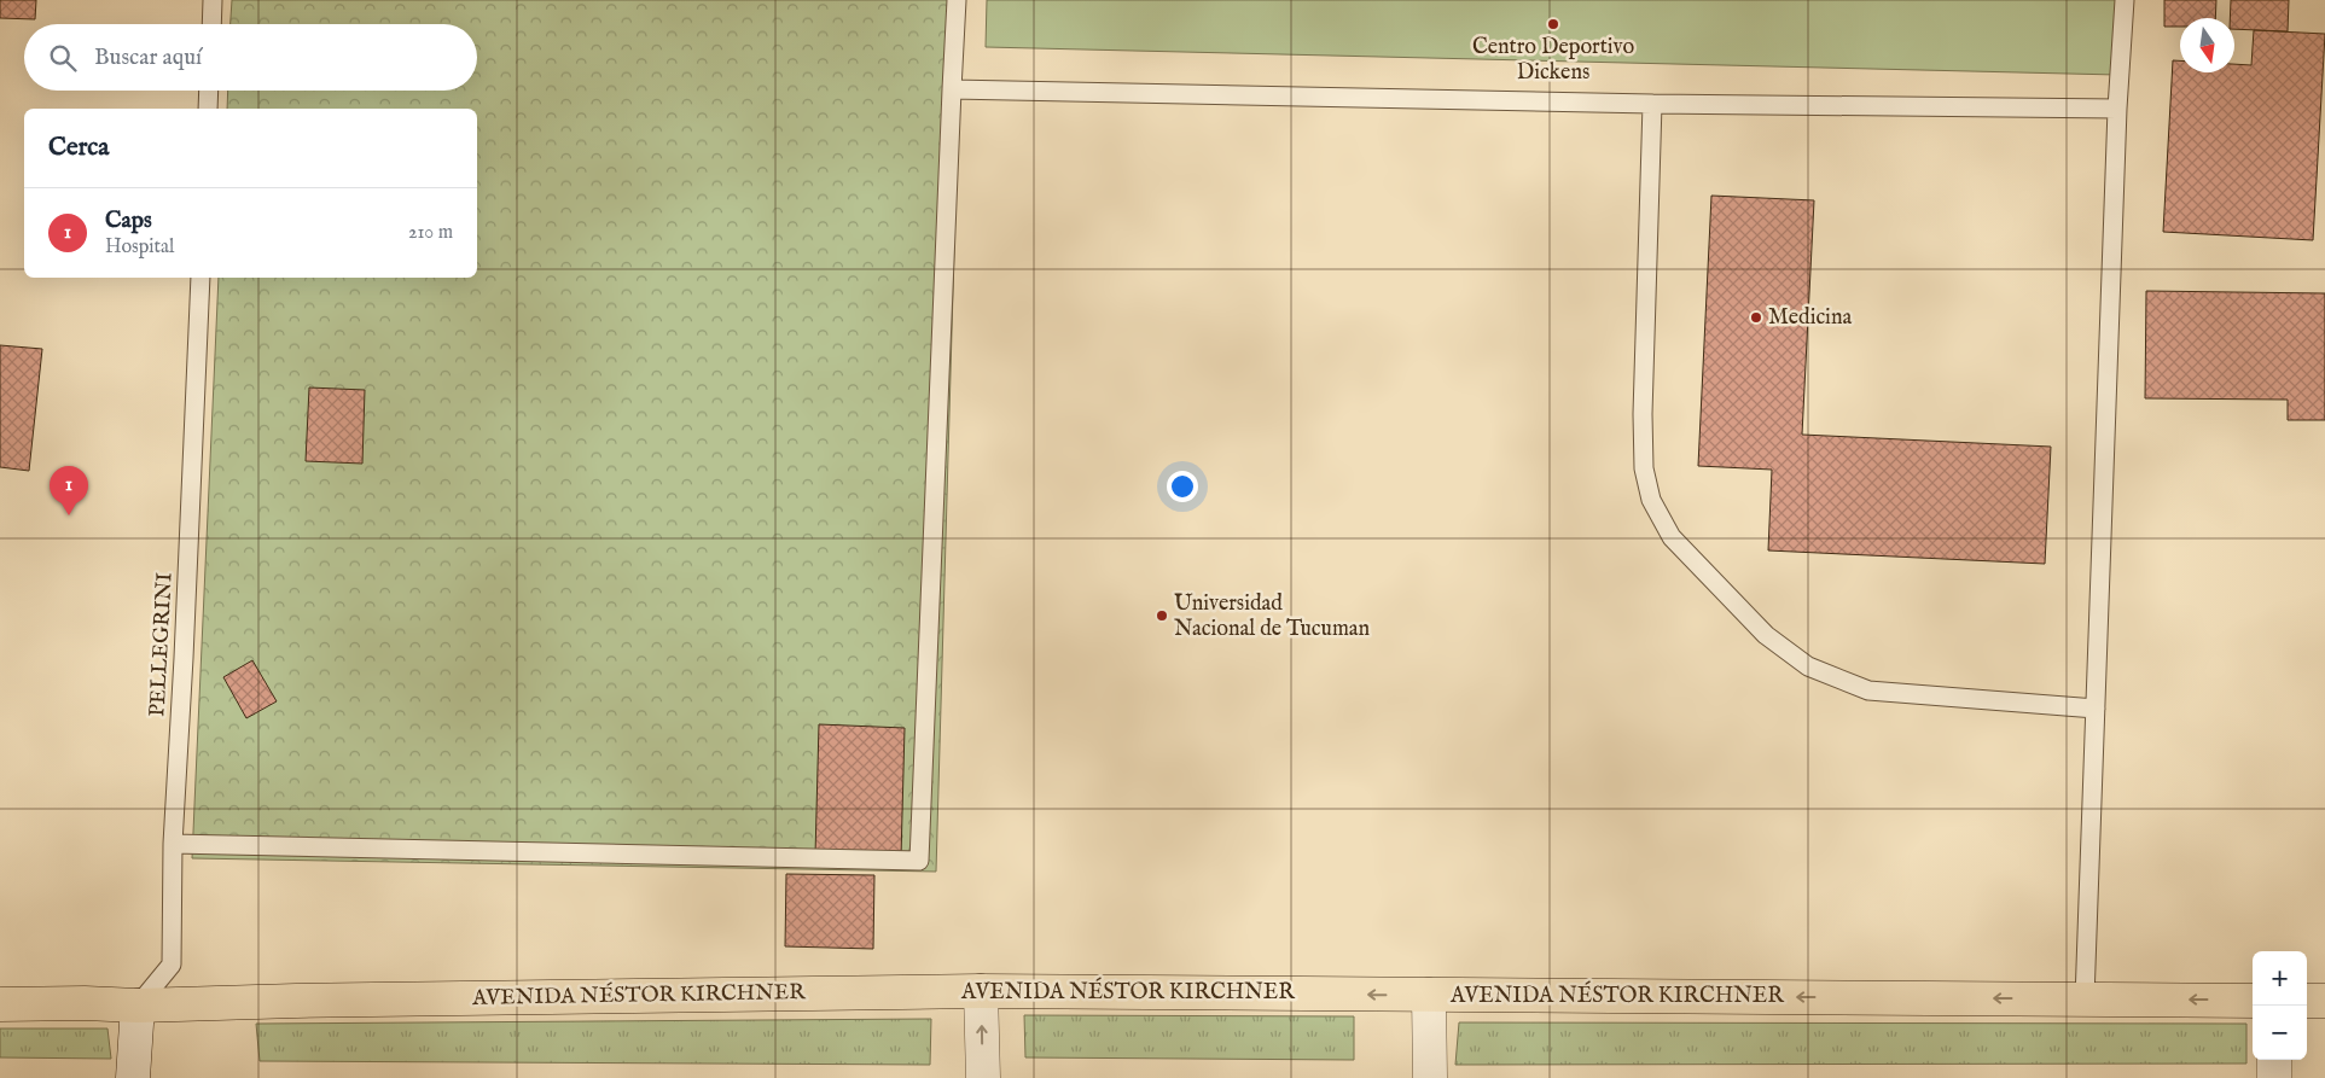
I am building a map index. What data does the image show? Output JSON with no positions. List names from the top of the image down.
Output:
{
  "streets": {
    "main road": ["AVENIDA NÉSTOR KIRCHNER"],
    "lane": ["PELLEGRINI"]
  },
  "crossings": [
    ["PELLEGRINI", "AVENIDA NÉSTOR KIRCHNER"]
  ],
  "one_way": ["AVENIDA NÉSTOR KIRCHNER"],
  "places": ["Centro Deportivo Dickens", "Medicina", "Universidad Nacional de Tucuman"],
  "north": "bottom",
  "page": {
    "search": "Buscar aquí",
    "heading": "Cerca",
    "list": [
      {
        "mark": "1",
        "name": "Caps",
        "note": "Hospital",
        "value": "210 m"
      }
    ],
    "pins": "1",
    "map_buttons": ["+", "−"]
  }
}
